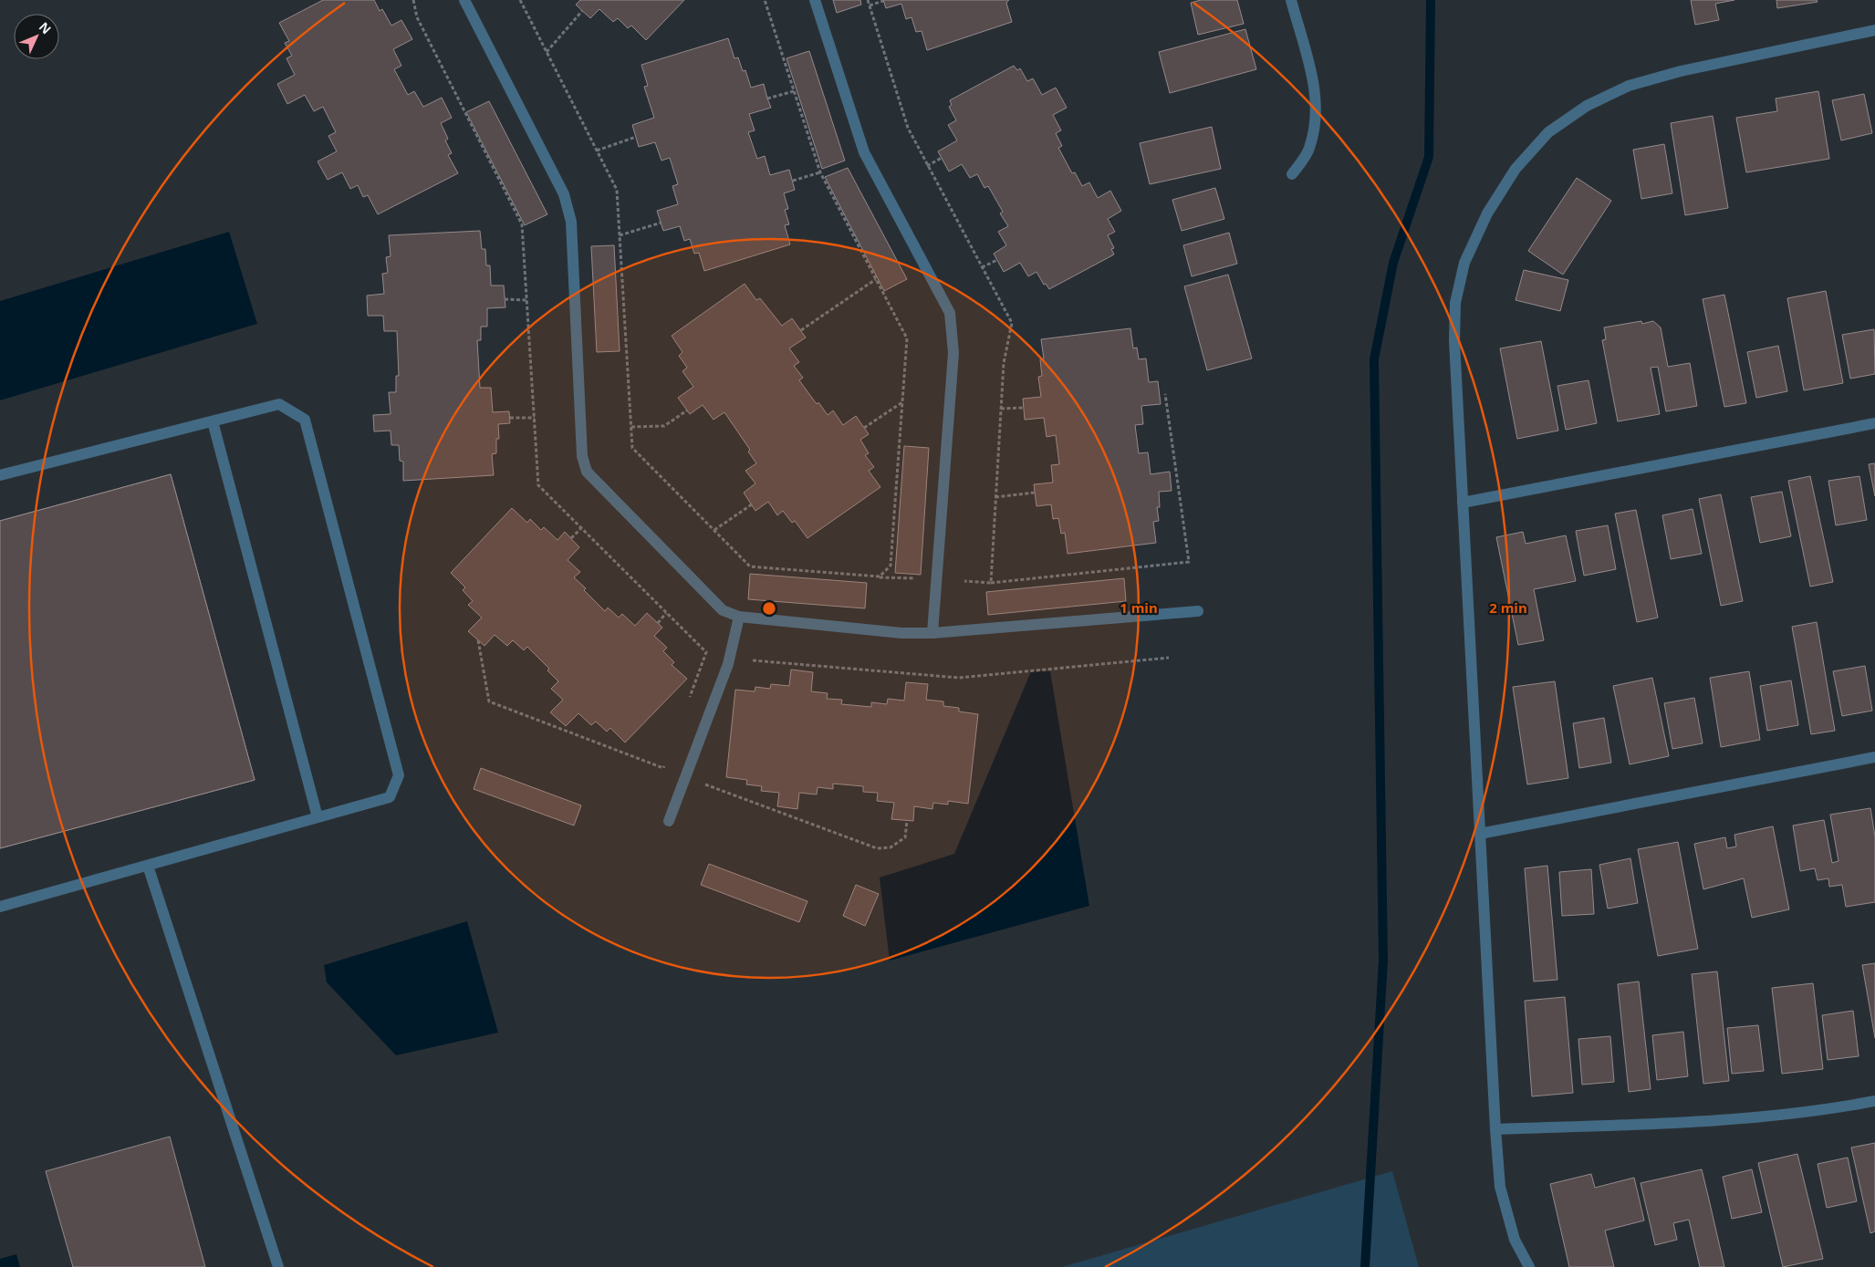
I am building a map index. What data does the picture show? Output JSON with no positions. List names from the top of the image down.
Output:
{
  "north": "top right",
  "rings": ["1 min", "2 min"]
}
